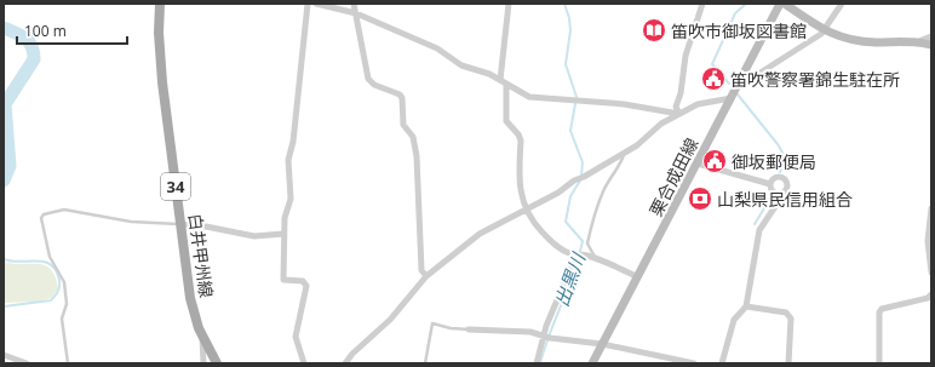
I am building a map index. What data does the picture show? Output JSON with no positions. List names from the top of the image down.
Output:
{
  "streets": {
    "main road": ["栗合成田線", "34", "白井甲州線"]
  },
  "water": ["出黒川"],
  "places": {
    "library": ["笛吹市御坂図書館"],
    "public building": ["笛吹警察署錦生駐在所", "御坂郵便局"],
    "bank": ["山梨県民信用組合"]
  },
  "scale_bar": "100 m"
}
